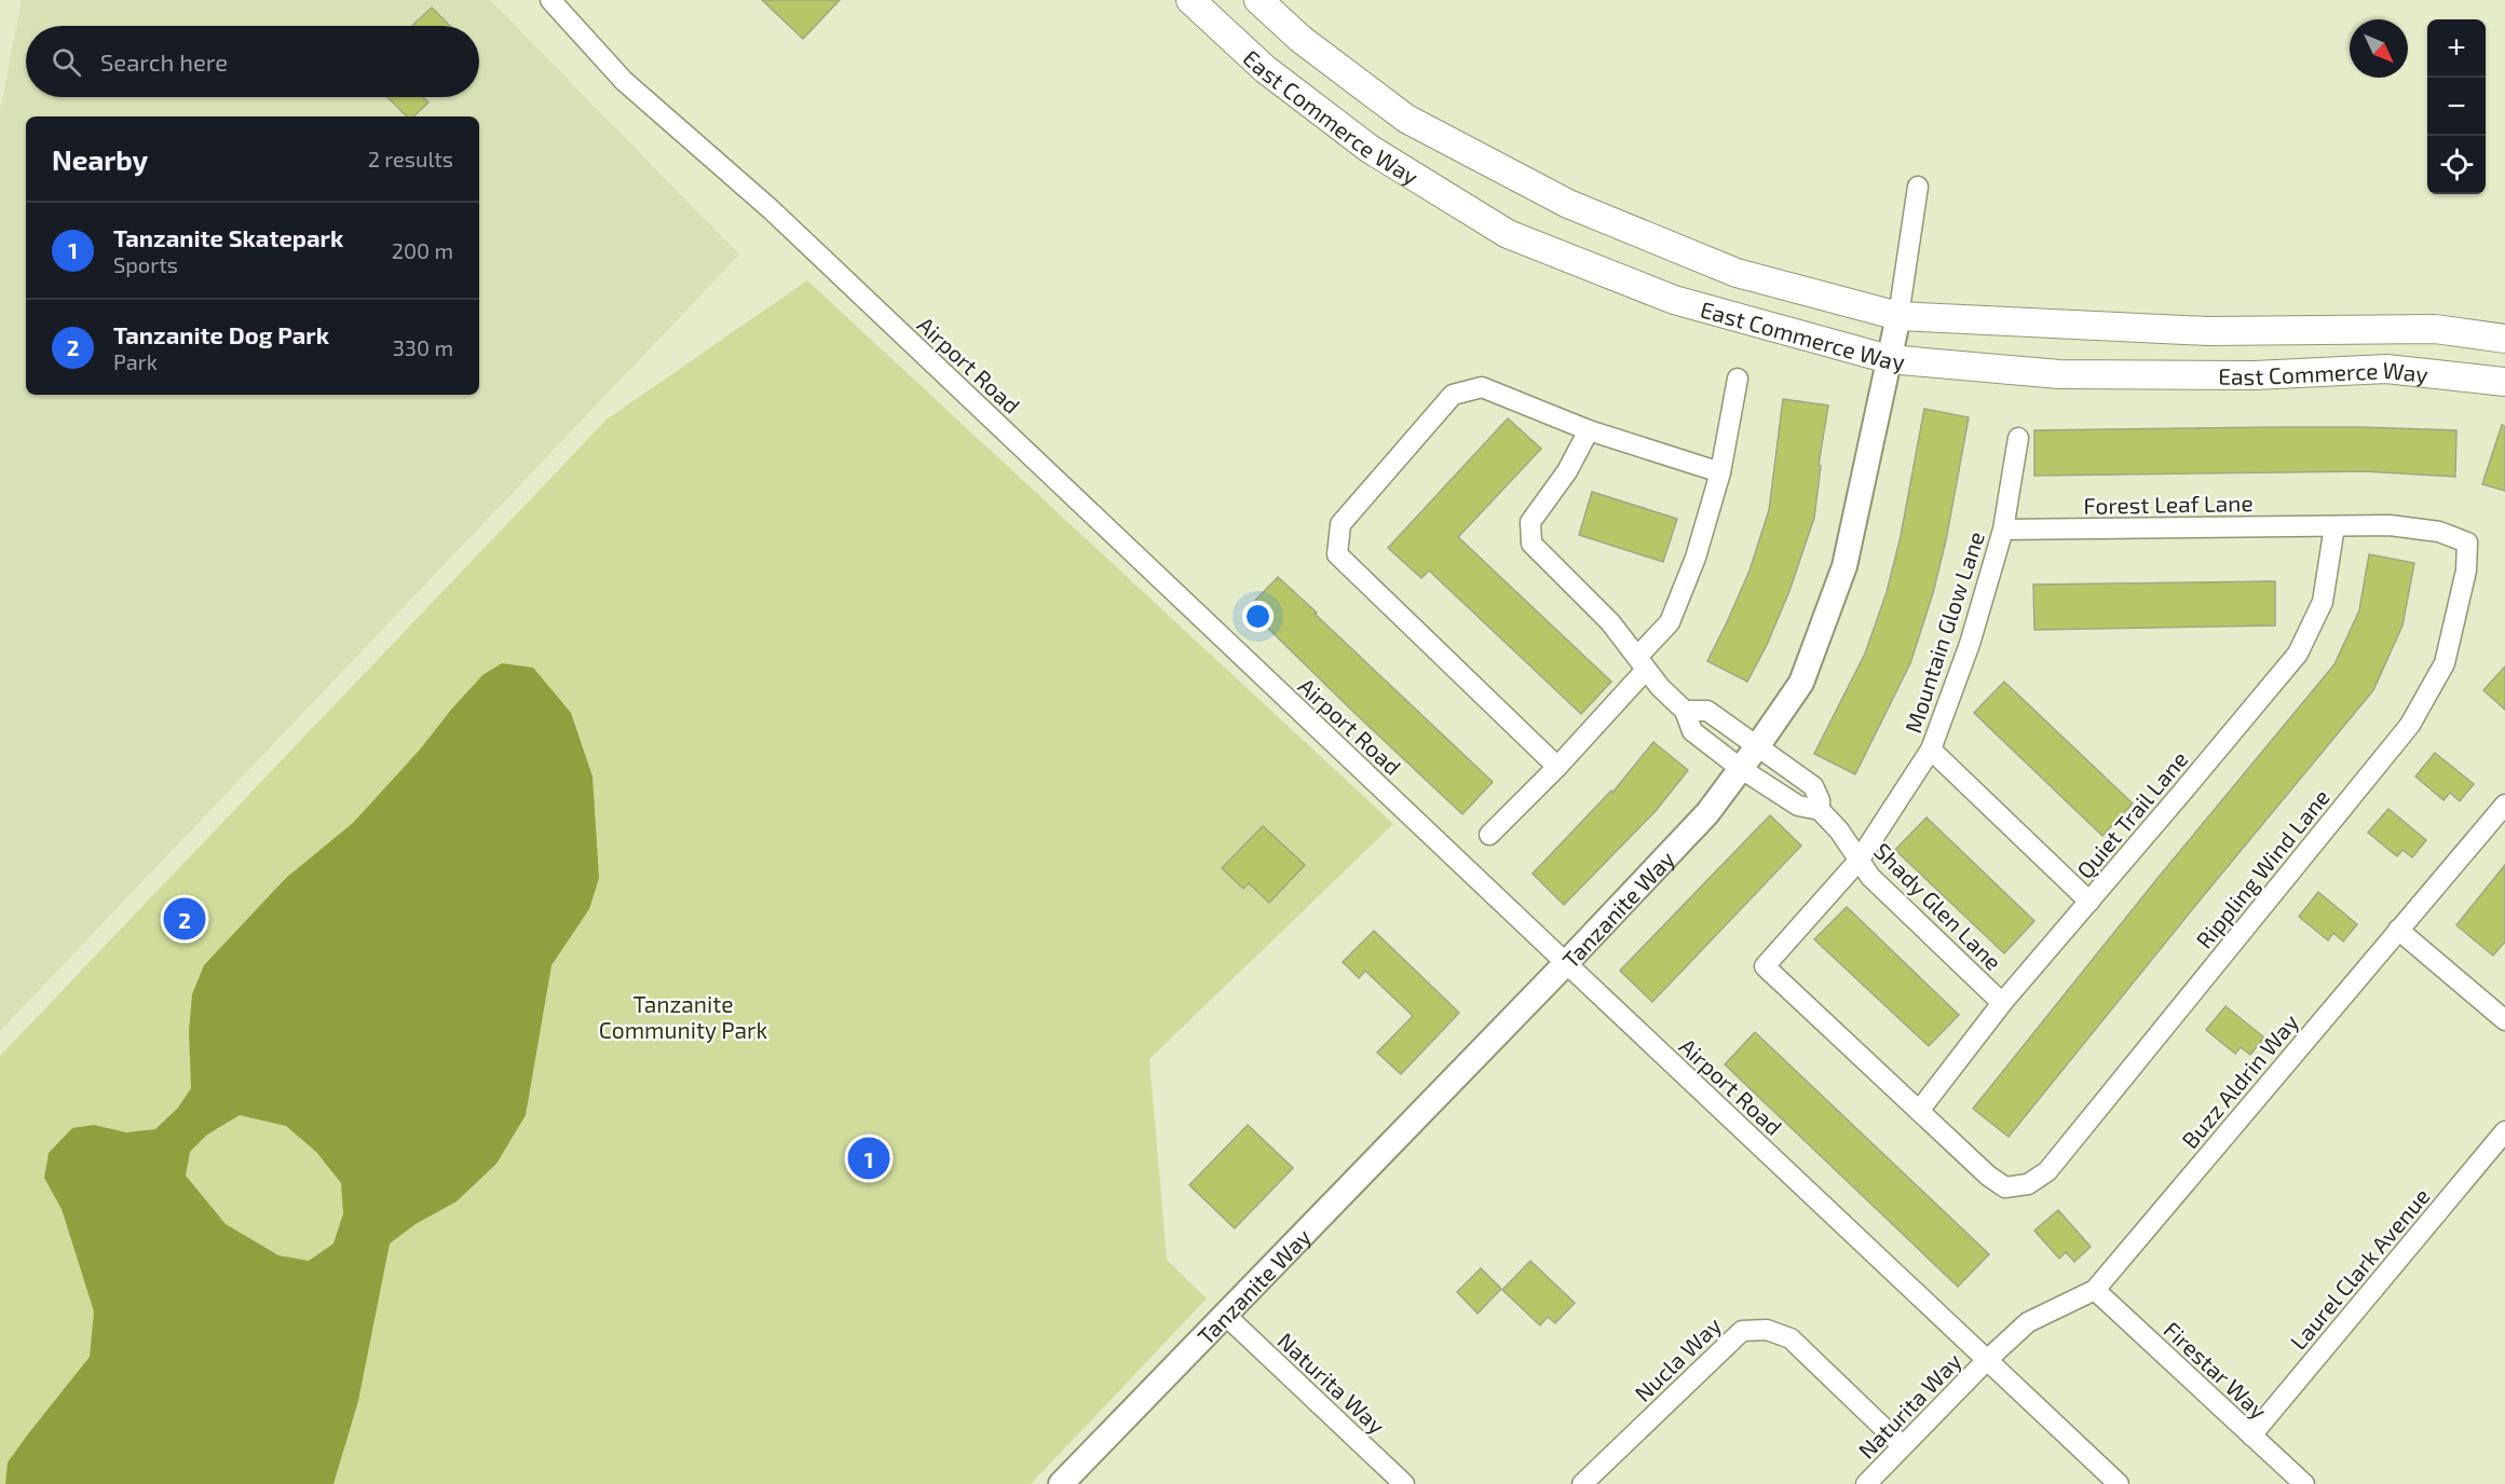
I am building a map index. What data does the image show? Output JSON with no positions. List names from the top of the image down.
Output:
{
  "streets": {
    "main road": ["East Commerce Way"],
    "street": [
      "Airport Road",
      "Forest Leaf Lane",
      "Mountain Glow Lane",
      "Quiet Trail Lane",
      "Rippling Wind Lane",
      "Shady Glen Lane",
      "Tanzanite Way",
      "Buzz Aldrin Way",
      "Laurel Clark Avenue",
      "Nucla Way",
      "Firestar Way",
      "Naturita Way"
    ]
  },
  "crossings": [
    ["East Commerce Way", "Tanzanite Way"],
    ["Airport Road", "Tanzanite Way"],
    ["Airport Road", "Buzz Aldrin Way"],
    ["Airport Road", "Naturita Way"],
    ["Forest Leaf Lane", "Mountain Glow Lane"],
    ["Forest Leaf Lane", "Quiet Trail Lane"],
    ["Forest Leaf Lane", "Rippling Wind Lane"],
    ["Mountain Glow Lane", "Quiet Trail Lane"],
    ["Mountain Glow Lane", "Rippling Wind Lane"],
    ["Mountain Glow Lane", "Shady Glen Lane"],
    ["Quiet Trail Lane", "Rippling Wind Lane"],
    ["Quiet Trail Lane", "Shady Glen Lane"],
    ["Shady Glen Lane", "Tanzanite Way"],
    ["Tanzanite Way", "Naturita Way"],
    ["Buzz Aldrin Way", "Firestar Way"],
    ["Buzz Aldrin Way", "Naturita Way"],
    ["Laurel Clark Avenue", "Firestar Way"],
    ["Nucla Way", "Naturita Way"]
  ],
  "parks": ["Tanzanite Community Park"],
  "north": "bottom right",
  "page": {
    "map_buttons": ["+", "−"],
    "search": "Search here",
    "heading": ["Nearby", "2 results"],
    "list": [
      {
        "mark": "1",
        "name": "Tanzanite Skatepark",
        "note": "Sports",
        "value": "200 m"
      },
      {
        "mark": "2",
        "name": "Tanzanite Dog Park",
        "note": "Park",
        "value": "330 m"
      }
    ],
    "pins": ["2", "1"]
  }
}
